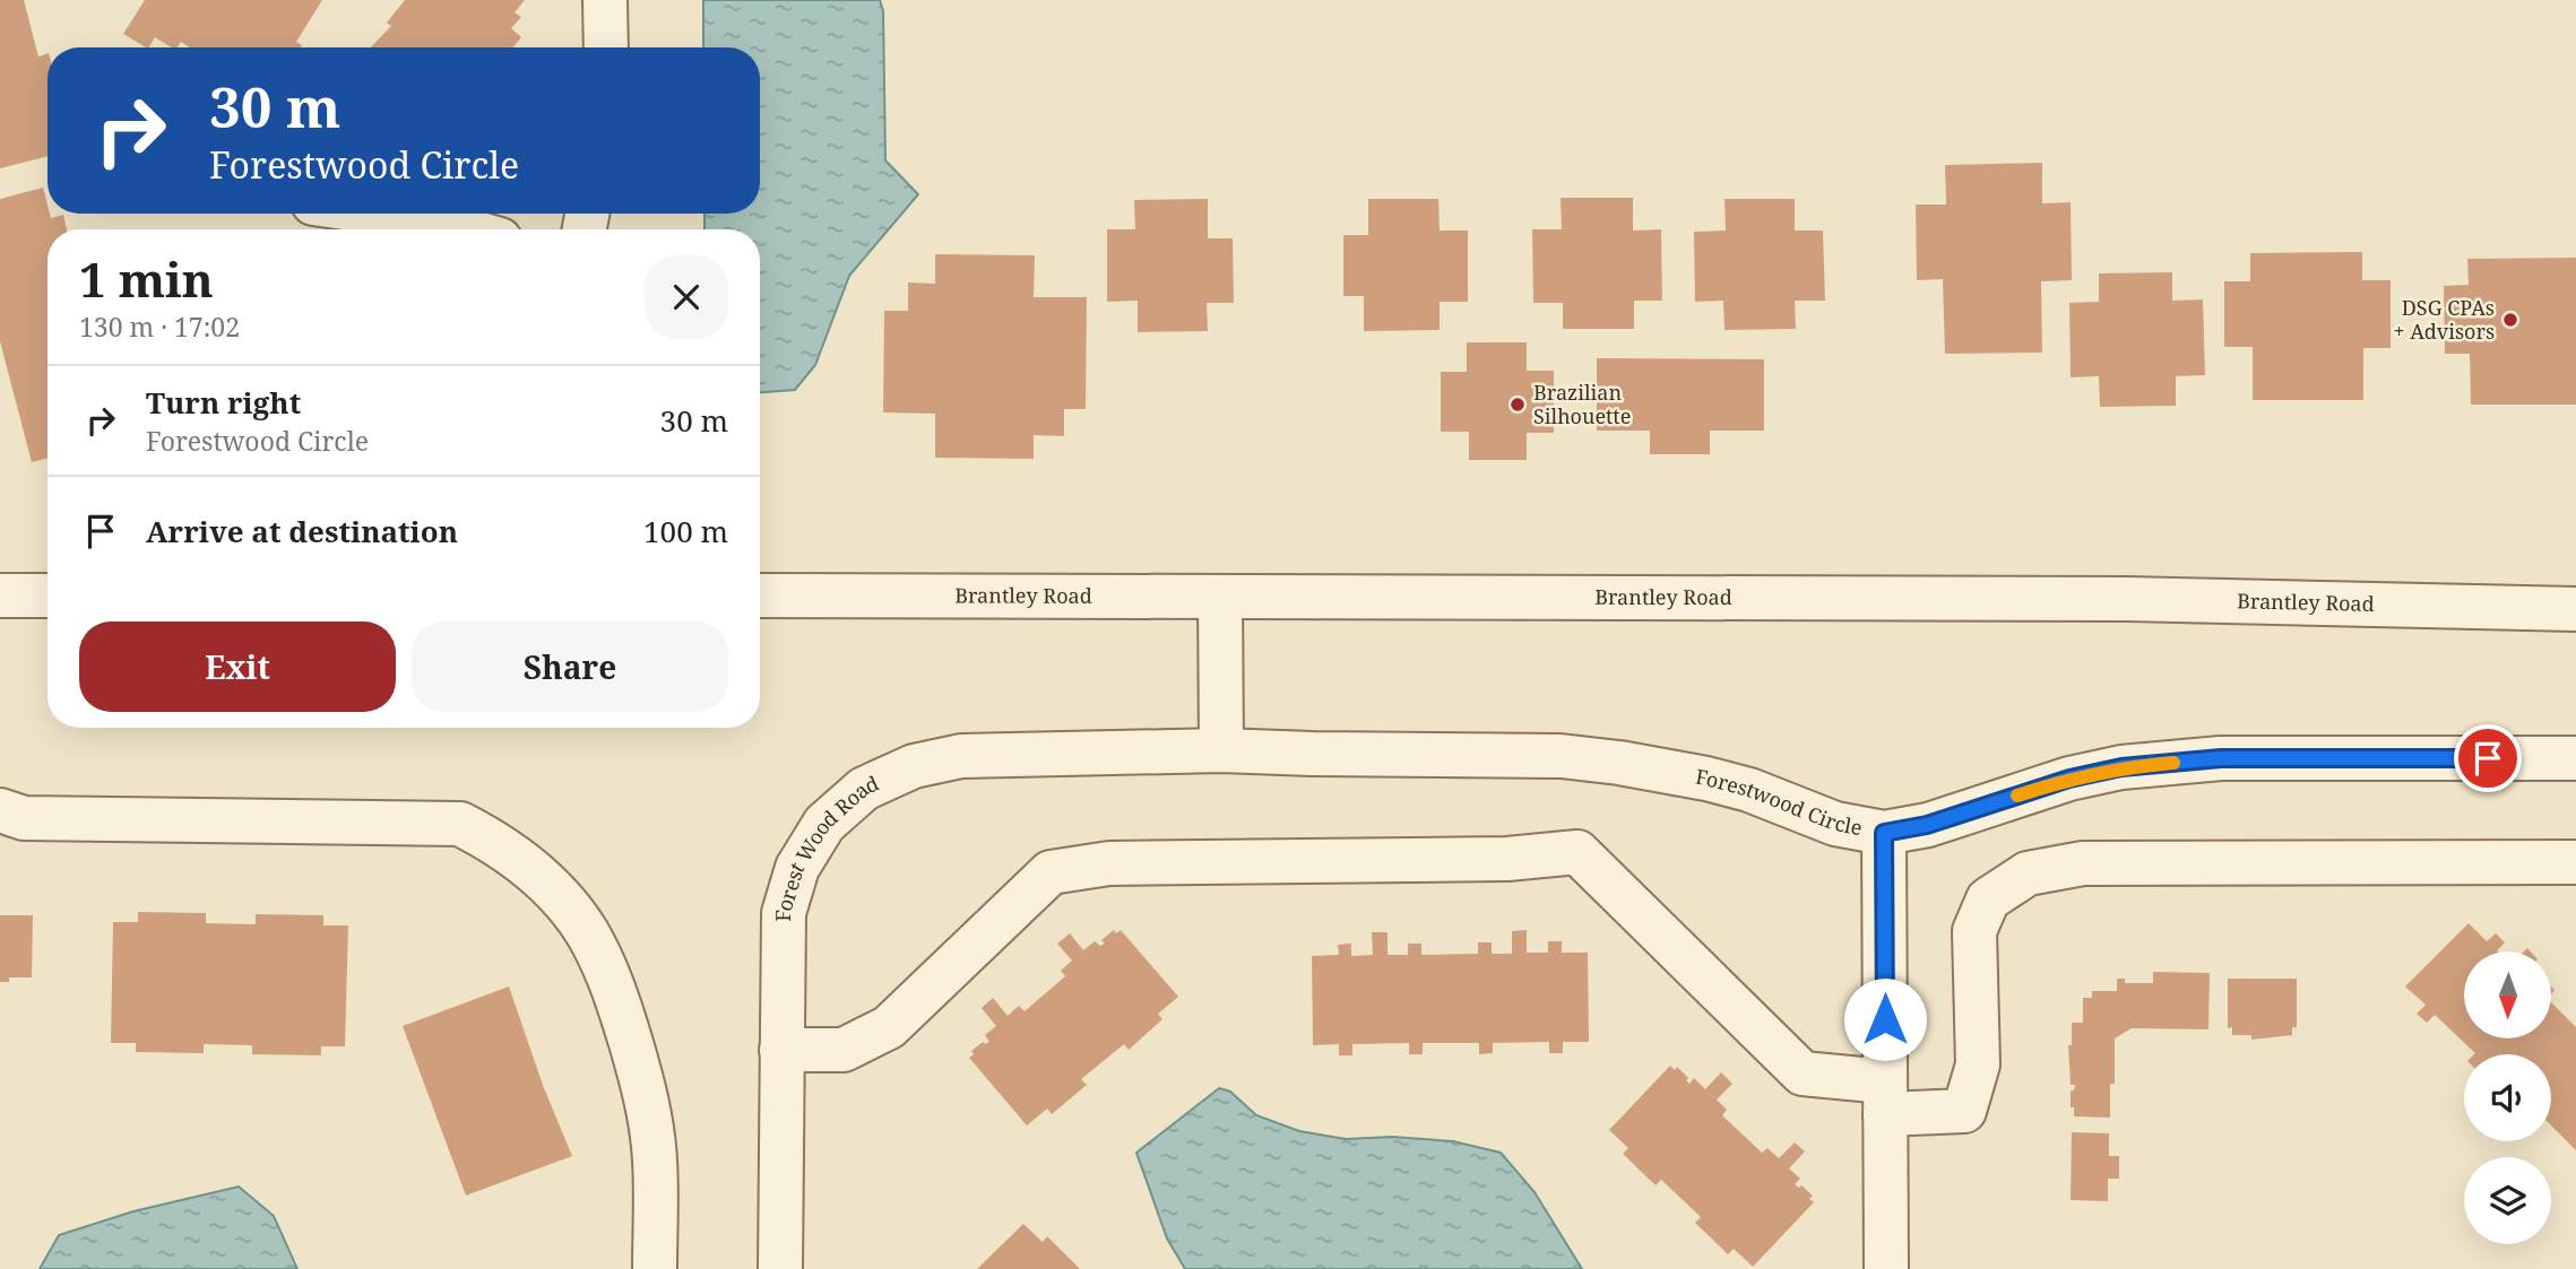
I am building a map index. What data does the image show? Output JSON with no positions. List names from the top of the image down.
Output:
{
  "streets": {
    "street": ["Brantley Road", "Forestwood Circle", "Forest Wood Road"]
  },
  "crossings": [
    ["Forestwood Circle", "Forest Wood Road"]
  ],
  "places": ["DSG CPAs + Advisors", "Brazilian Silhouette"],
  "north": "bottom",
  "page": {
    "turn": ["30 m", "Forestwood Circle"],
    "heading": ["1 min", "130 m · 17:02"],
    "list": [
      {
        "name": "Turn right",
        "note": "Forestwood Circle",
        "value": "30 m"
      },
      {
        "name": "Arrive at destination",
        "value": "100 m"
      }
    ],
    "buttons": ["Exit", "Share"]
  }
}
